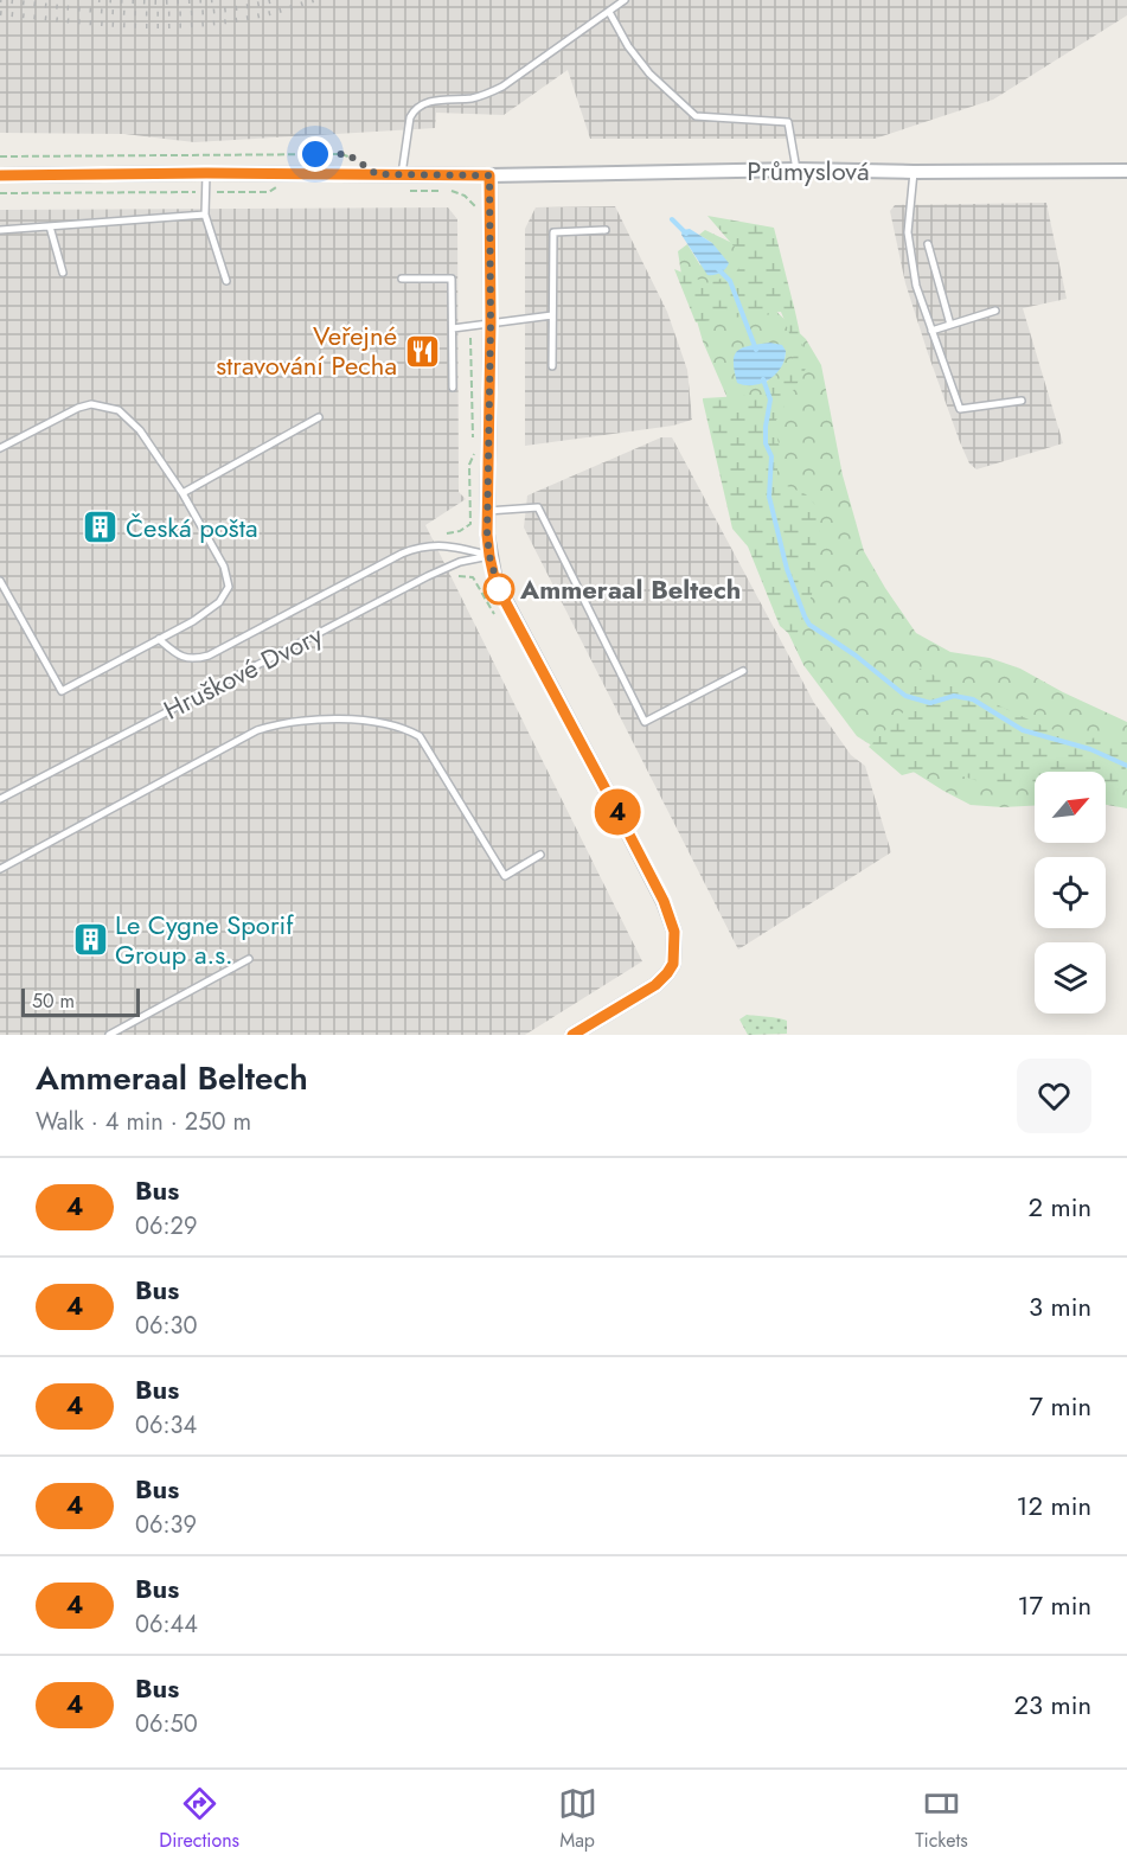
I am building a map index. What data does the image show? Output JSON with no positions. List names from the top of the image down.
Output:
{
  "streets": {
    "street": ["Průmyslová"],
    "lane": ["Hruškové Dvory"]
  },
  "places": {
    "restaurant": ["Veřejné stravování Pecha"],
    "building": ["Česká pošta", "Le Cygne Sporif Group a.s."],
    "other": ["Ammeraal Beltech"]
  },
  "lines": ["bus line 4"],
  "scale_bar": "50 m",
  "north": "top right",
  "page": {
    "on_map": "4",
    "scale": "50 m",
    "heading": ["Ammeraal Beltech", "Walk · 4 min · 250 m"],
    "list": [
      {
        "mark": "4",
        "name": "Bus",
        "note": "06:29",
        "value": "2 min"
      },
      {
        "mark": "4",
        "name": "Bus",
        "note": "06:30",
        "value": "3 min"
      },
      {
        "mark": "4",
        "name": "Bus",
        "note": "06:34",
        "value": "7 min"
      },
      {
        "mark": "4",
        "name": "Bus",
        "note": "06:39",
        "value": "12 min"
      },
      {
        "mark": "4",
        "name": "Bus",
        "note": "06:44",
        "value": "17 min"
      },
      {
        "mark": "4",
        "name": "Bus",
        "note": "06:50",
        "value": "23 min"
      }
    ],
    "tabs": ["Directions", "Map", "Tickets"]
  }
}
